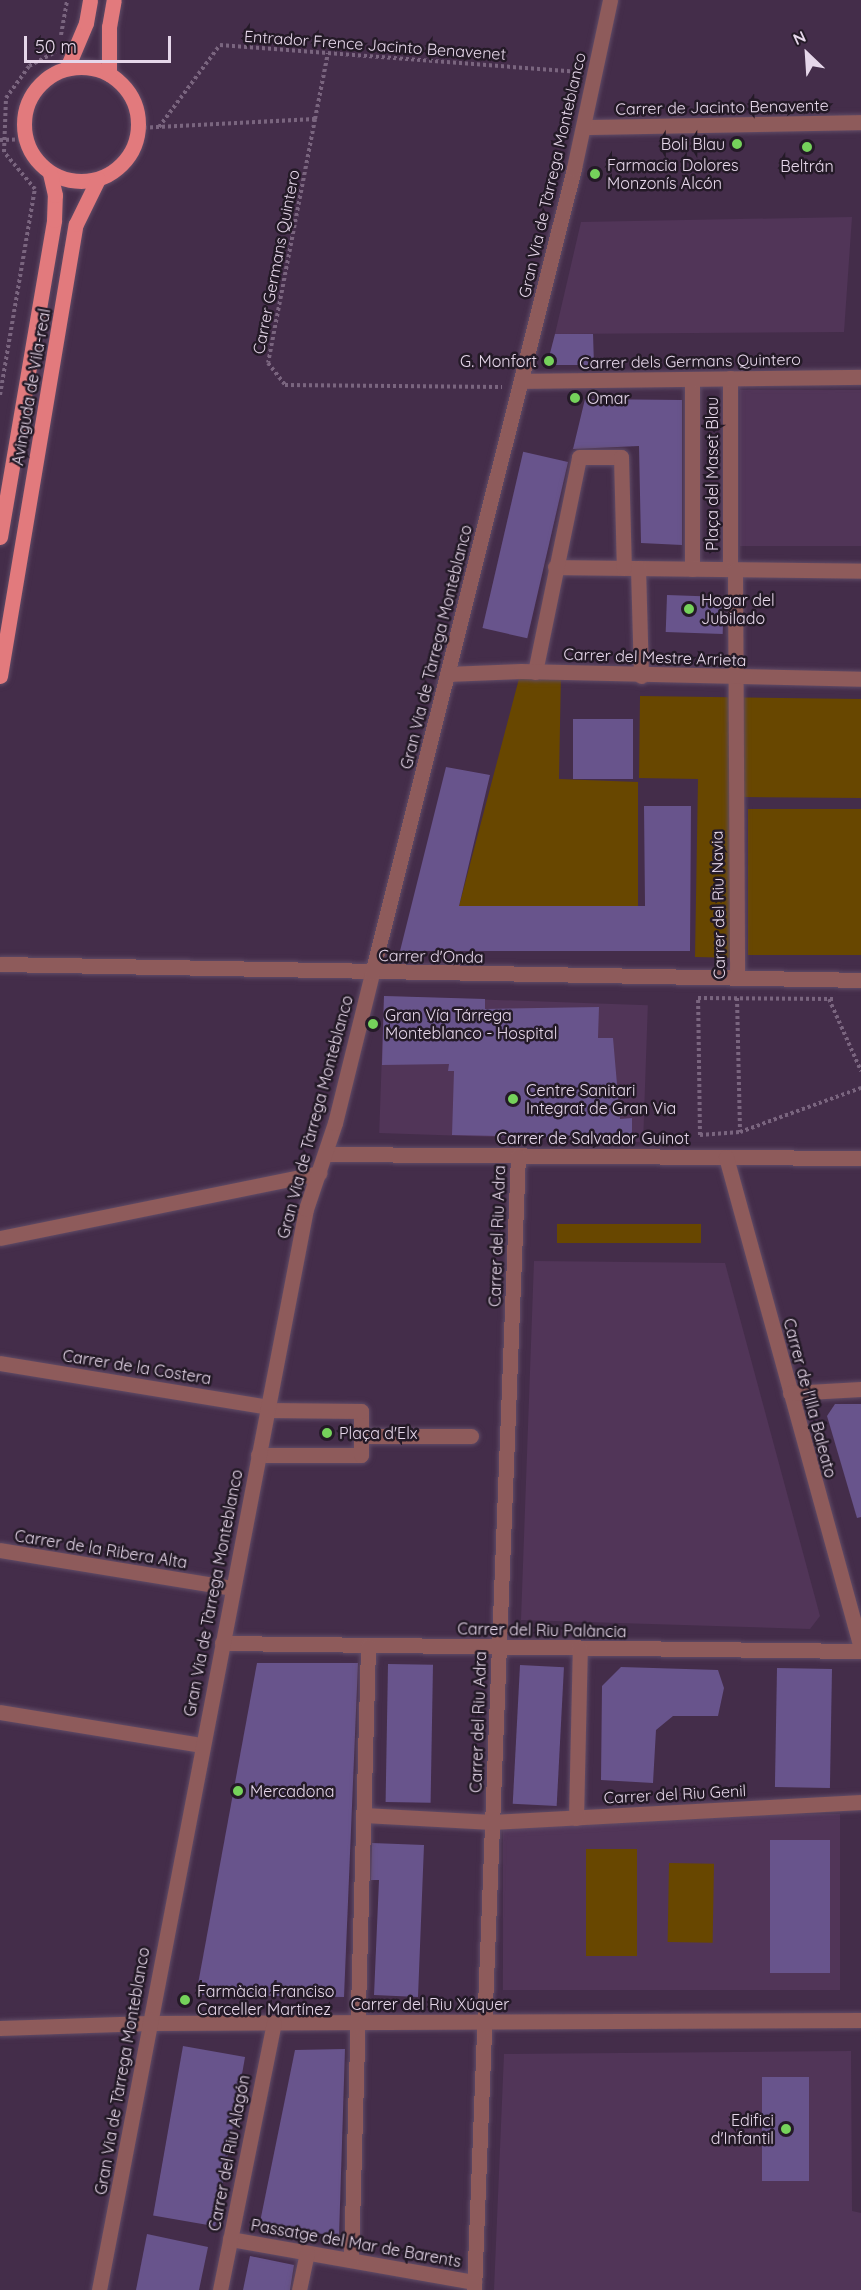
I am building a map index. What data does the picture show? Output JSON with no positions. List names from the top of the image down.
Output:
{
  "streets": {
    "main road": ["Avinguda de Vila-real"],
    "street": [
      "Carrer de Jacinto Benavente",
      "Gran Via de Tàrrega Monteblanco",
      "Carrer dels Germans Quintero",
      "Plaça del Maset Blau",
      "Carrer del Mestre Arrieta",
      "Carrer del Riu Navia",
      "Carrer d'Onda",
      "Carrer de Salvador Guinot",
      "Carrer del Riu Adra",
      "Carrer de la Costera",
      "Carrer de l'Illa Baleato",
      "Carrer de la Ribera Alta",
      "Carrer del Riu Palància",
      "Carrer del Riu Genil",
      "Carrer del Riu Xúquer",
      "Carrer del Riu Alagón",
      "Passatge del Mar de Barents"
    ],
    "path": ["Entrador Frence Jacinto Benavenet", "Carrer Germans Quintero"]
  },
  "crossings": [
    ["Entrador Frence Jacinto Benavenet", "Gran Via de Tàrrega Monteblanco"],
    ["Entrador Frence Jacinto Benavenet", "Carrer Germans Quintero"],
    ["Carrer de Jacinto Benavente", "Gran Via de Tàrrega Monteblanco"],
    ["Gran Via de Tàrrega Monteblanco", "Carrer Germans Quintero"],
    ["Gran Via de Tàrrega Monteblanco", "Carrer dels Germans Quintero"],
    ["Gran Via de Tàrrega Monteblanco", "Carrer del Mestre Arrieta"],
    ["Gran Via de Tàrrega Monteblanco", "Carrer d'Onda"],
    ["Gran Via de Tàrrega Monteblanco", "Carrer de Salvador Guinot"],
    ["Gran Via de Tàrrega Monteblanco", "Carrer de la Costera"],
    ["Gran Via de Tàrrega Monteblanco", "Carrer de la Ribera Alta"],
    ["Gran Via de Tàrrega Monteblanco", "Carrer del Riu Palància"],
    ["Gran Via de Tàrrega Monteblanco", "Carrer del Riu Xúquer"],
    ["Carrer Germans Quintero", "Carrer dels Germans Quintero"],
    ["Carrer dels Germans Quintero", "Plaça del Maset Blau"],
    ["Plaça del Maset Blau", "Carrer del Mestre Arrieta"],
    ["Plaça del Maset Blau", "Carrer del Riu Navia"],
    ["Carrer del Mestre Arrieta", "Carrer del Riu Navia"],
    ["Carrer del Riu Navia", "Carrer d'Onda"],
    ["Carrer de Salvador Guinot", "Carrer del Riu Adra"],
    ["Carrer de Salvador Guinot", "Carrer de l'Illa Baleato"],
    ["Carrer del Riu Adra", "Carrer del Riu Palància"],
    ["Carrer del Riu Adra", "Carrer del Riu Genil"],
    ["Carrer del Riu Adra", "Carrer del Riu Xúquer"],
    ["Carrer del Riu Adra", "Passatge del Mar de Barents"],
    ["Carrer de l'Illa Baleato", "Carrer del Riu Palància"],
    ["Carrer del Riu Xúquer", "Carrer del Riu Alagón"],
    ["Carrer del Riu Alagón", "Passatge del Mar de Barents"]
  ],
  "places": [
    "Boli Blau",
    "Beltrán",
    "Farmacia Dolores Monzonís Alcón",
    "G. Monfort",
    "Omar",
    "Hogar del Jubilado",
    "Gran Vía Tárrega Monteblanco - Hospital",
    "Centre Sanitari Integrat de Gran Via",
    "Plaça d'Elx",
    "Mercadona",
    "Farmàcia Franciso Carceller Martínez",
    "Edifici d'Infantil"
  ],
  "scale_bar": "50 m",
  "north": "top left"
}
